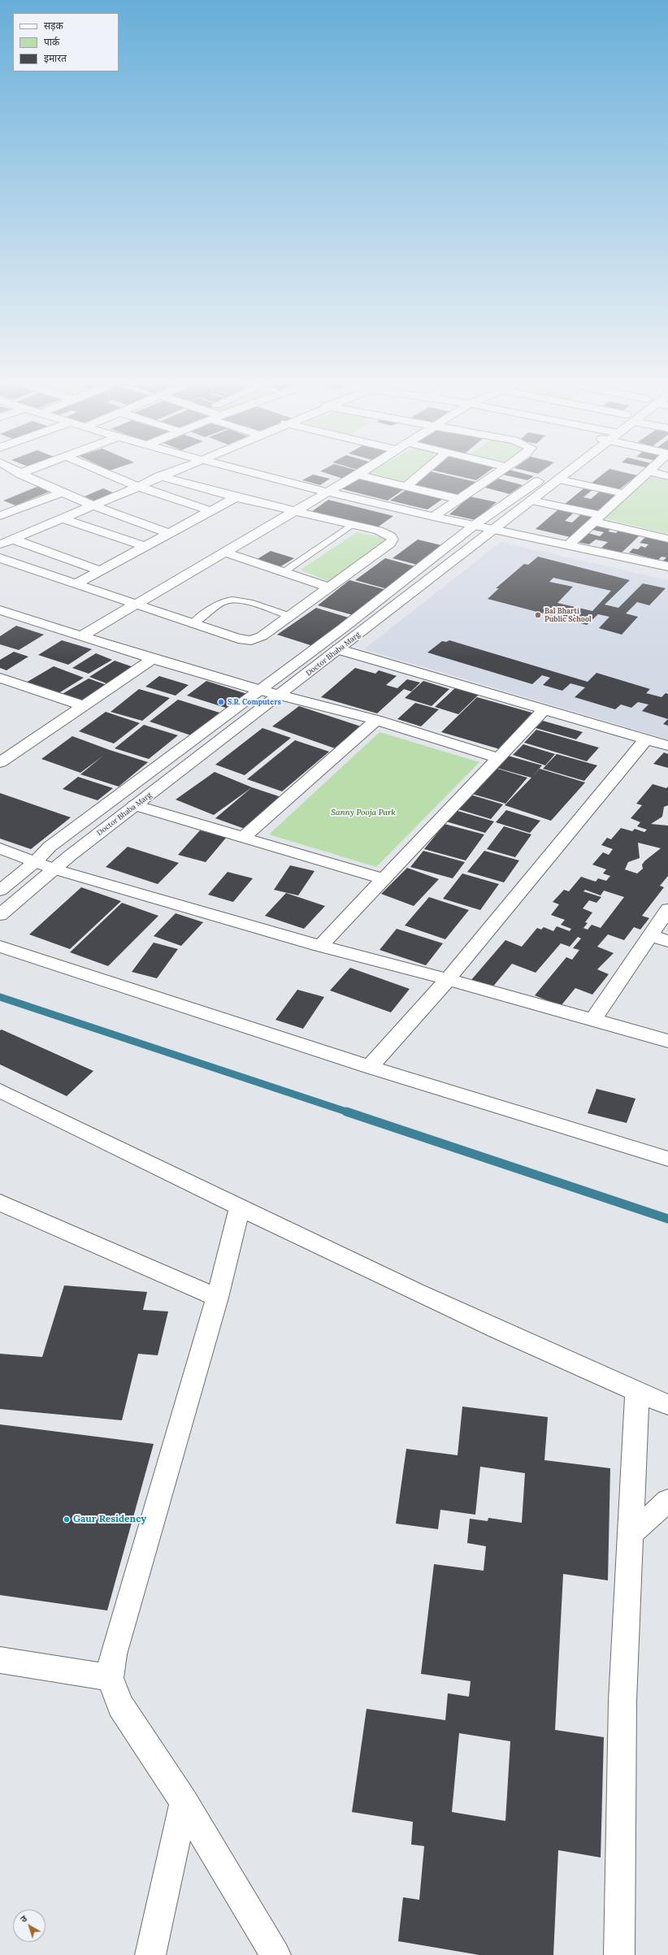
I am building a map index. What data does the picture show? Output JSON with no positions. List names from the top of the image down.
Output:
{
  "streets": {
    "street": ["Doctor Bhaba Marg"]
  },
  "parks": ["Sanny Pooja Park"],
  "places": ["Bal Bharti Public School", "S.R. Computers", "Gaur Residency"],
  "legend": ["सड़क", "पार्क", "इमारत"],
  "north": "top left"
}
